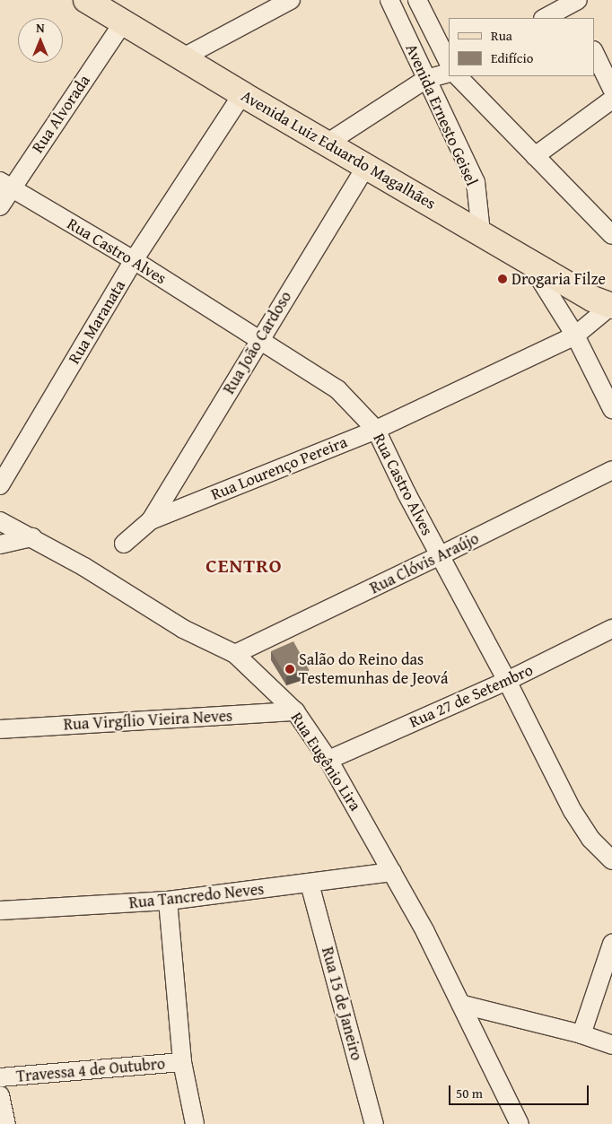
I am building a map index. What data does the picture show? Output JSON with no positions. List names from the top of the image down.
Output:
{
  "streets": {
    "main road": ["Avenida Luiz Eduardo Magalhães"],
    "street": [
      "Rua Alvorada",
      "Avenida Ernesto Geisel",
      "Rua Castro Alves",
      "Rua Maranata",
      "Rua João Cardoso",
      "Rua Lourenço Pereira",
      "Rua Clóvis Araújo",
      "Rua 27 de Setembro",
      "Rua Virgílio Vieira Neves",
      "Rua Eugênio Lira",
      "Rua Tancredo Neves",
      "Rua 15 de Janeiro",
      "Travessa 4 de Outubro"
    ]
  },
  "crossings": [
    ["Rua Alvorada", "Avenida Luiz Eduardo Magalhães"],
    ["Rua Alvorada", "Rua Castro Alves"],
    ["Avenida Ernesto Geisel", "Avenida Luiz Eduardo Magalhães"],
    ["Avenida Luiz Eduardo Magalhães", "Rua Maranata"],
    ["Avenida Luiz Eduardo Magalhães", "Rua João Cardoso"],
    ["Avenida Luiz Eduardo Magalhães", "Rua Lourenço Pereira"],
    ["Rua Castro Alves", "Rua Maranata"],
    ["Rua Castro Alves", "Rua João Cardoso"],
    ["Rua Castro Alves", "Rua Lourenço Pereira"],
    ["Rua Castro Alves", "Rua Clóvis Araújo"],
    ["Rua Castro Alves", "Rua 27 de Setembro"],
    ["Rua João Cardoso", "Rua Lourenço Pereira"],
    ["Rua Clóvis Araújo", "Rua Eugênio Lira"],
    ["Rua 27 de Setembro", "Rua Eugênio Lira"],
    ["Rua Virgílio Vieira Neves", "Rua Eugênio Lira"],
    ["Rua Eugênio Lira", "Rua Tancredo Neves"],
    ["Rua Tancredo Neves", "Rua 15 de Janeiro"]
  ],
  "districts": ["CENTRO"],
  "places": ["Drogaria Filze", "Salão do Reino das Testemunhas de Jeová"],
  "legend": ["Rua", "Edifício"],
  "scale_bar": "50 m",
  "north": "top"
}
